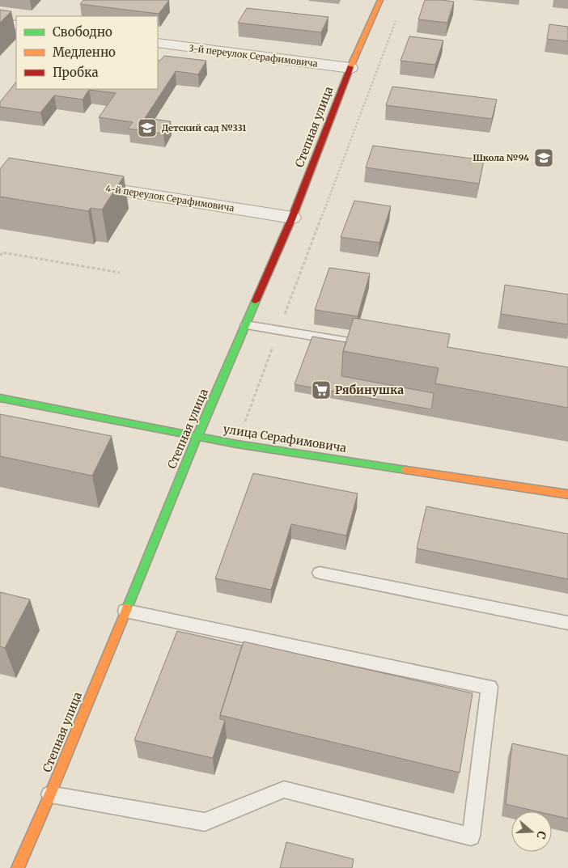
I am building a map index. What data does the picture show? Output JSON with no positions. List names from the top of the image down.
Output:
{
  "streets": {
    "street": [
      "3-й переулок Серафимовича",
      "Степная улица",
      "4-й переулок Серафимовича",
      "улица Серафимовича"
    ]
  },
  "crossings": [
    ["3-й переулок Серафимовича", "Степная улица"],
    ["Степная улица", "4-й переулок Серафимовича"],
    ["Степная улица", "улица Серафимовича"]
  ],
  "places": {
    "school or university": ["Детский сад №331", "Школа №94"],
    "supermarket": ["Рябинушка"]
  },
  "legend": ["Свободно", "Медленно", "Пробка"],
  "north": "right"
}
